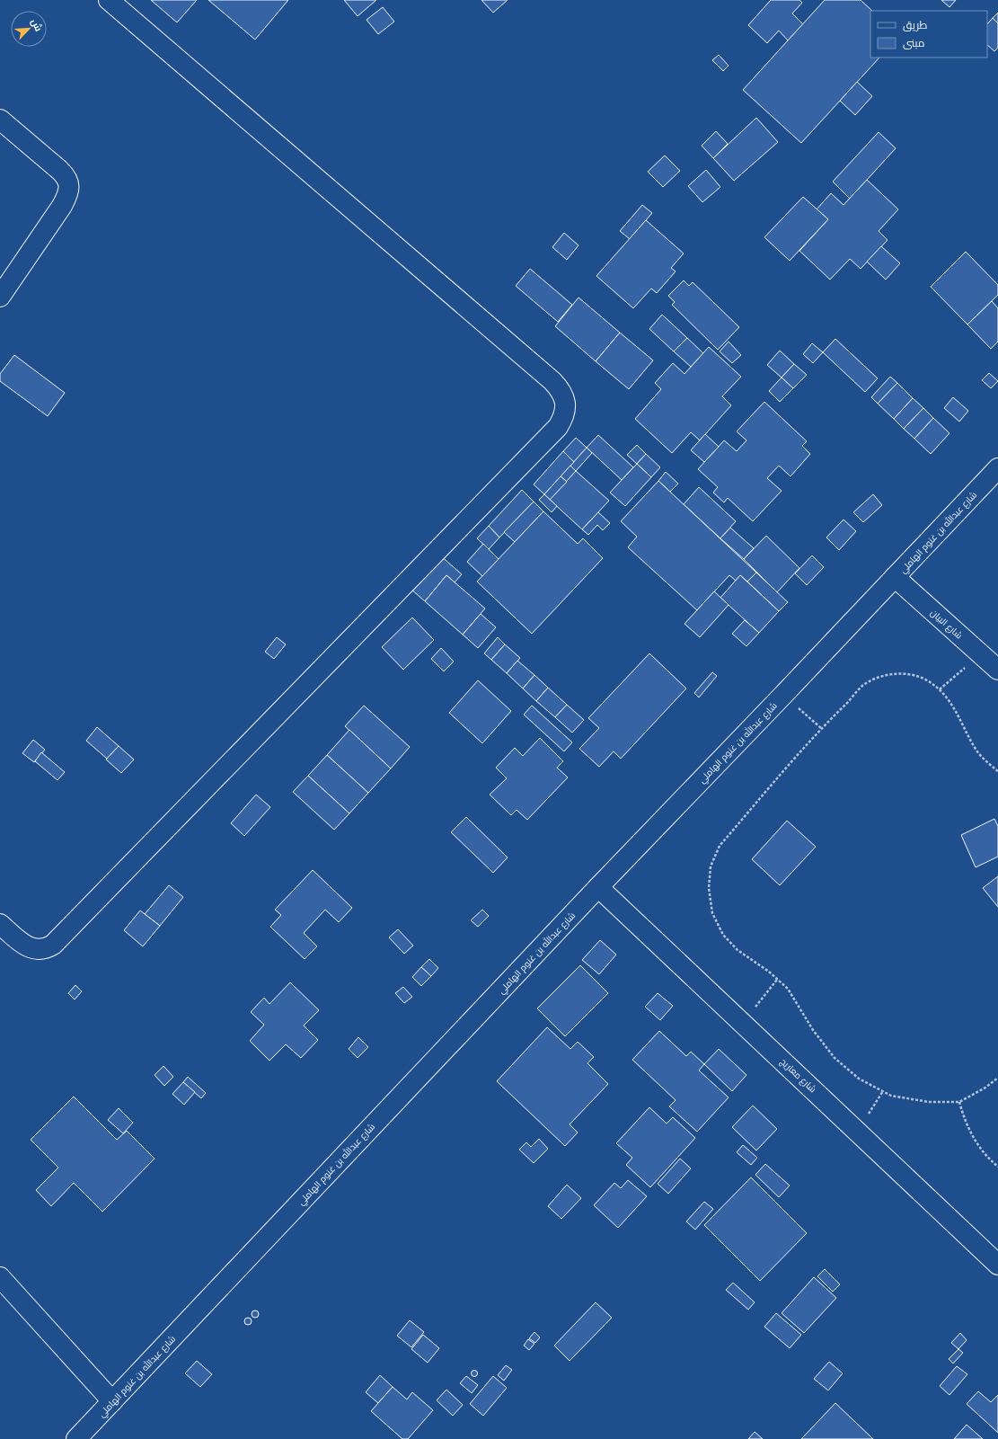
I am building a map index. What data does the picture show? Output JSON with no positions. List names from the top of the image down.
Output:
{
  "streets": {
    "street": ["شارع عبدالله بن غنوم الهاملي", "شارع البيان", "شارع معاريج"]
  },
  "crossings": [
    ["شارع عبدالله بن غنوم الهاملي", "شارع البيان"],
    ["شارع عبدالله بن غنوم الهاملي", "شارع معاريج"]
  ],
  "legend": ["طريق", "مبنى"],
  "north": "top right"
}
